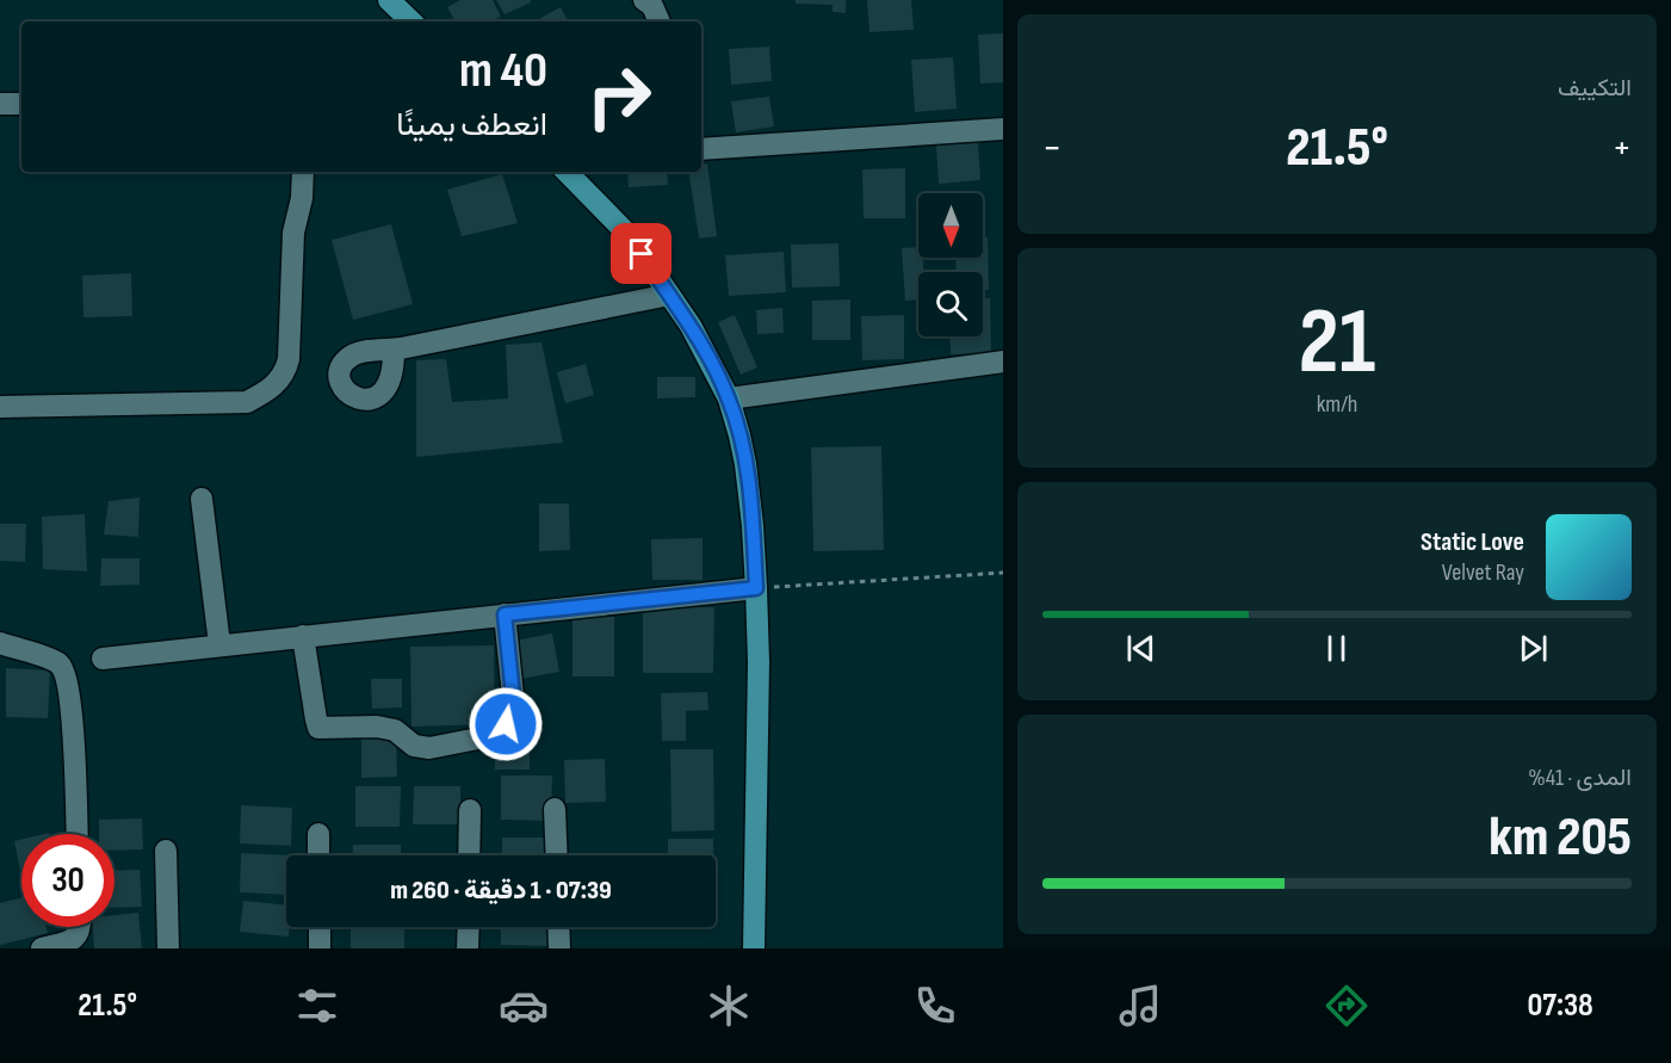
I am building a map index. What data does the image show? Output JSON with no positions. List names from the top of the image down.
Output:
{
  "north": "bottom",
  "page": {
    "tile": [
      "التكييف",
      ["21", "km/h"],
      ["المدى · 41%", "205 km"]
    ],
    "turn": ["40 m", "انعطف يمينًا"],
    "heat": ["−", "21.5°", "+"],
    "song": ["Static Love", "Velvet Ray"],
    "limit": "30",
    "trip": "07:39 · 1 دقيقة · 260 m",
    "tabs": ["07:38", "21.5°"]
  }
}
